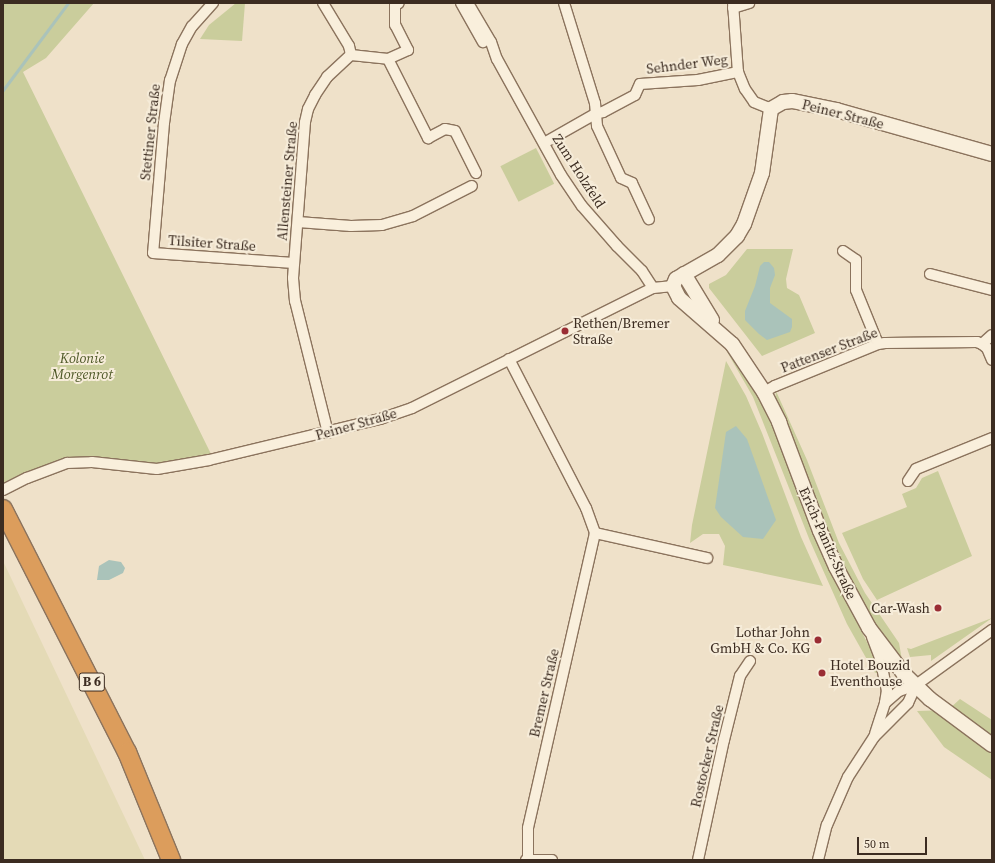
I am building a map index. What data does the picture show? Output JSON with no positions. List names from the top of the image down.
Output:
{
  "streets": {
    "highway": ["B 6"],
    "street": [
      "Sehnder Weg",
      "Peiner Straße",
      "Stettiner Straße",
      "Zum Holzfeld",
      "Allensteiner Straße",
      "Tilsiter Straße",
      "Pattenser Straße",
      "Erich-Panitz-Straße",
      "Bremer Straße",
      "Rostocker Straße"
    ]
  },
  "crossings": [
    ["Peiner Straße", "Zum Holzfeld"],
    ["Peiner Straße", "Allensteiner Straße"],
    ["Peiner Straße", "Erich-Panitz-Straße"],
    ["Stettiner Straße", "Tilsiter Straße"],
    ["Allensteiner Straße", "Tilsiter Straße"],
    ["Pattenser Straße", "Erich-Panitz-Straße"]
  ],
  "parks": ["Kolonie Morgenrot"],
  "places": [
    "Rethen/Bremer Straße",
    "Car-Wash",
    "Lothar John GmbH & Co. KG",
    "Hotel Bouzid Eventhouse"
  ],
  "scale_bar": "50 m"
}
